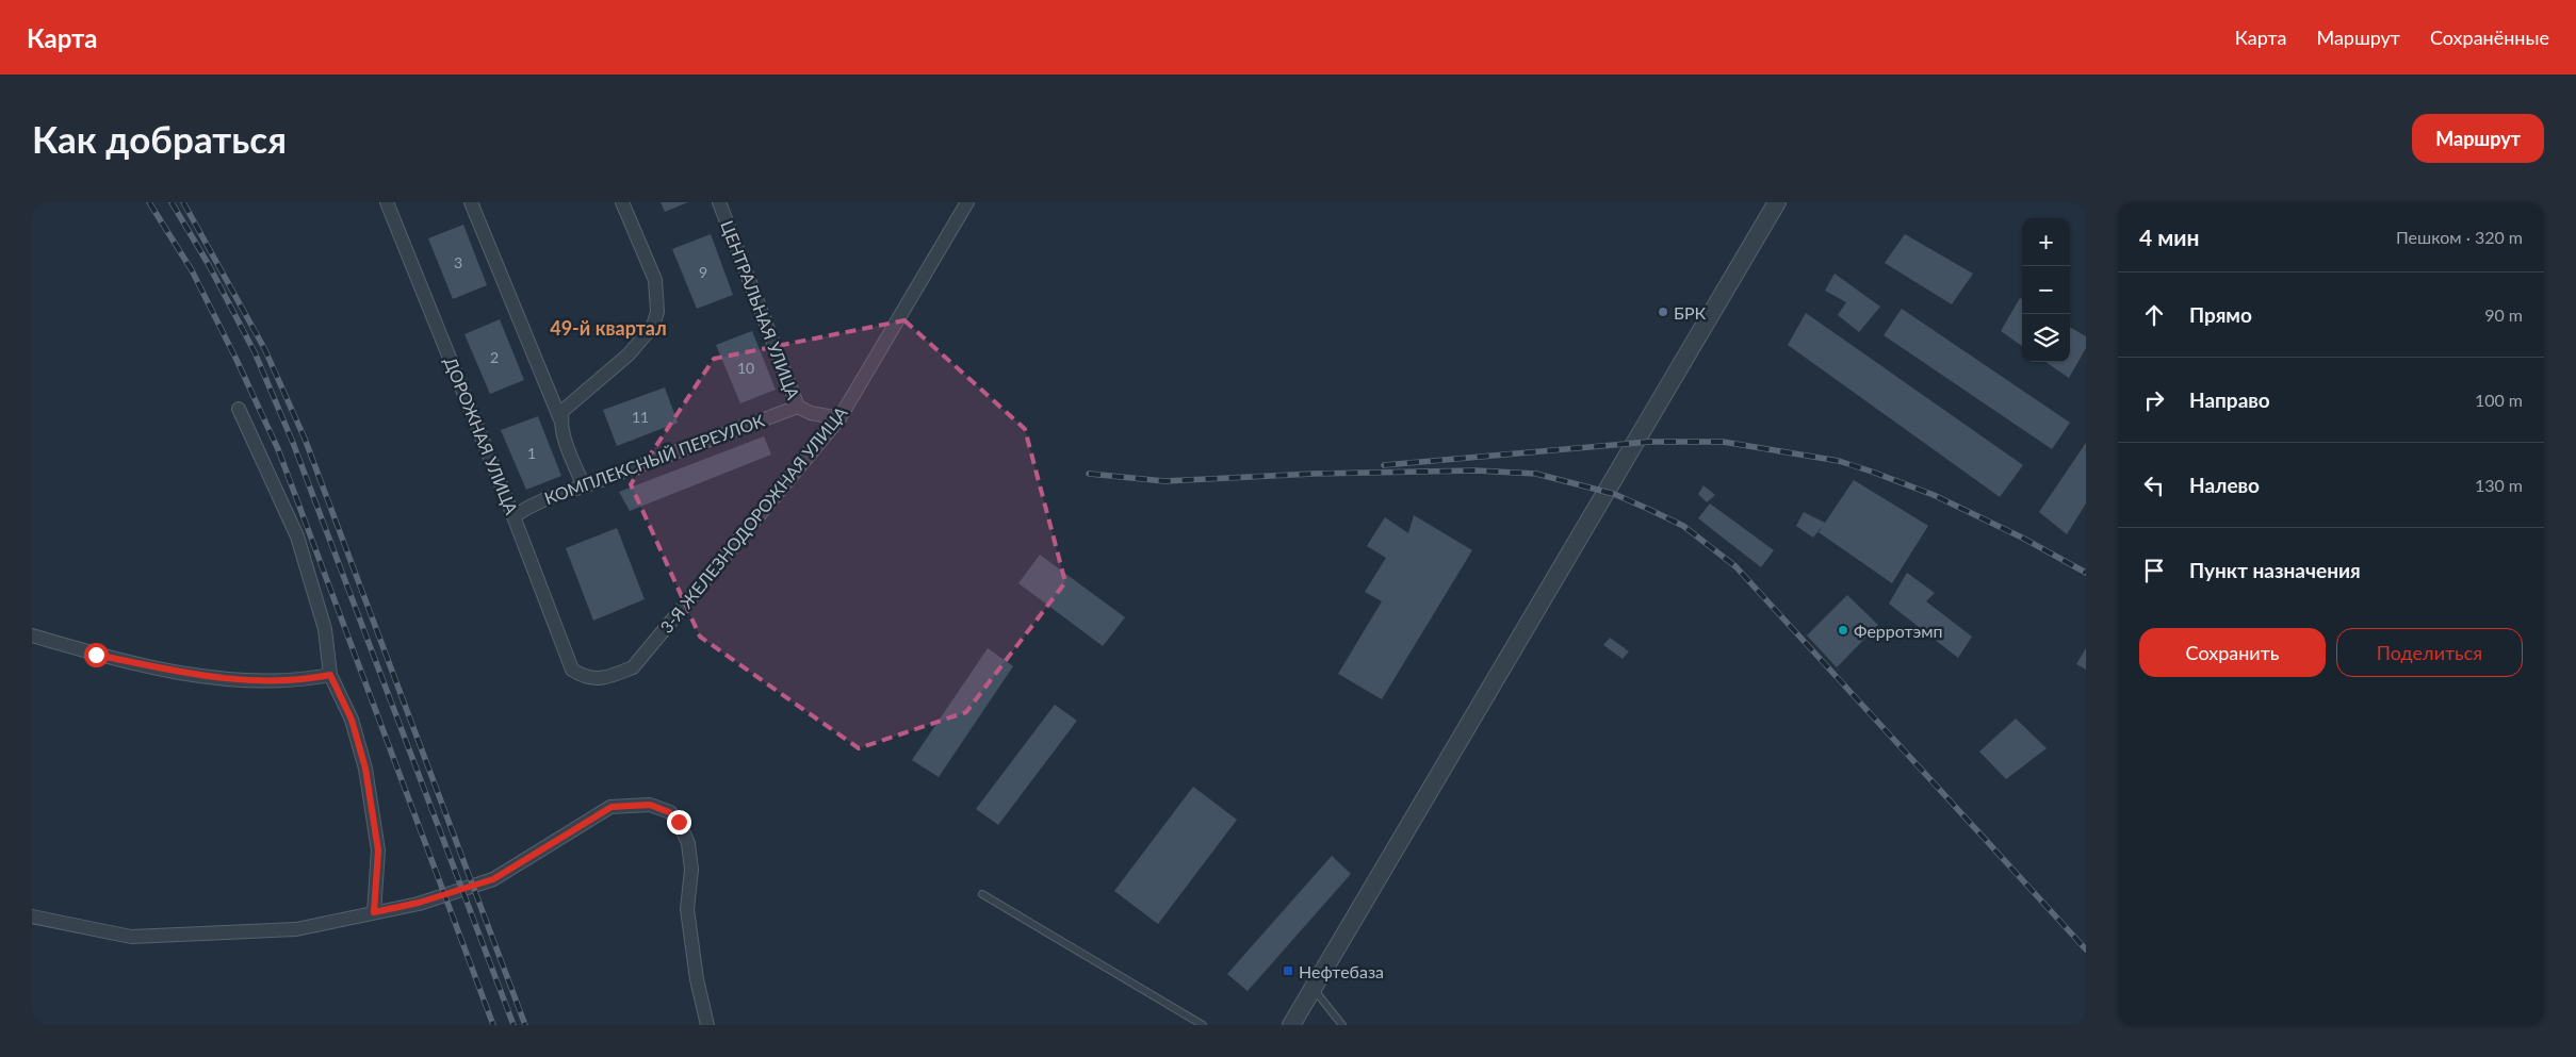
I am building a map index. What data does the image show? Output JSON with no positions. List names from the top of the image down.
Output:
{
  "streets": {
    "street": [
      "ЦЕНТРАЛЬНАЯ УЛИЦА",
      "ДОРОЖНАЯ УЛИЦА",
      "КОМПЛЕКСНЫЙ ПЕРЕУЛОК",
      "3-Я ЖЕЛЕЗНОДОРОЖНАЯ УЛИЦА"
    ]
  },
  "crossings": [
    ["ЦЕНТРАЛЬНАЯ УЛИЦА", "КОМПЛЕКСНЫЙ ПЕРЕУЛОК"],
    ["ЦЕНТРАЛЬНАЯ УЛИЦА", "3-Я ЖЕЛЕЗНОДОРОЖНАЯ УЛИЦА"],
    ["ДОРОЖНАЯ УЛИЦА", "КОМПЛЕКСНЫЙ ПЕРЕУЛОК"],
    ["ДОРОЖНАЯ УЛИЦА", "3-Я ЖЕЛЕЗНОДОРОЖНАЯ УЛИЦА"]
  ],
  "districts": ["49-й квартал"],
  "places": {
    "other": ["БРК", "Ферротэмп"],
    "transit": ["Нефтебаза"]
  },
  "house_numbers": [
    "3",
    "9",
    "2",
    "10",
    "11",
    "1"
  ],
  "page": {
    "header": "Карта",
    "nav": ["Карта", "Маршрут", "Сохранённые"],
    "buttons": [
      "Маршрут",
      ["Сохранить", "Поделиться"]
    ],
    "title": "Как добраться",
    "heading": ["4 мин", "Пешком · 320 m"],
    "map_buttons": ["+", "−"],
    "list": [
      ["Прямо", "90 m"],
      ["Направо", "100 m"],
      ["Налево", "130 m"],
      "Пункт назначения"
    ]
  }
}
